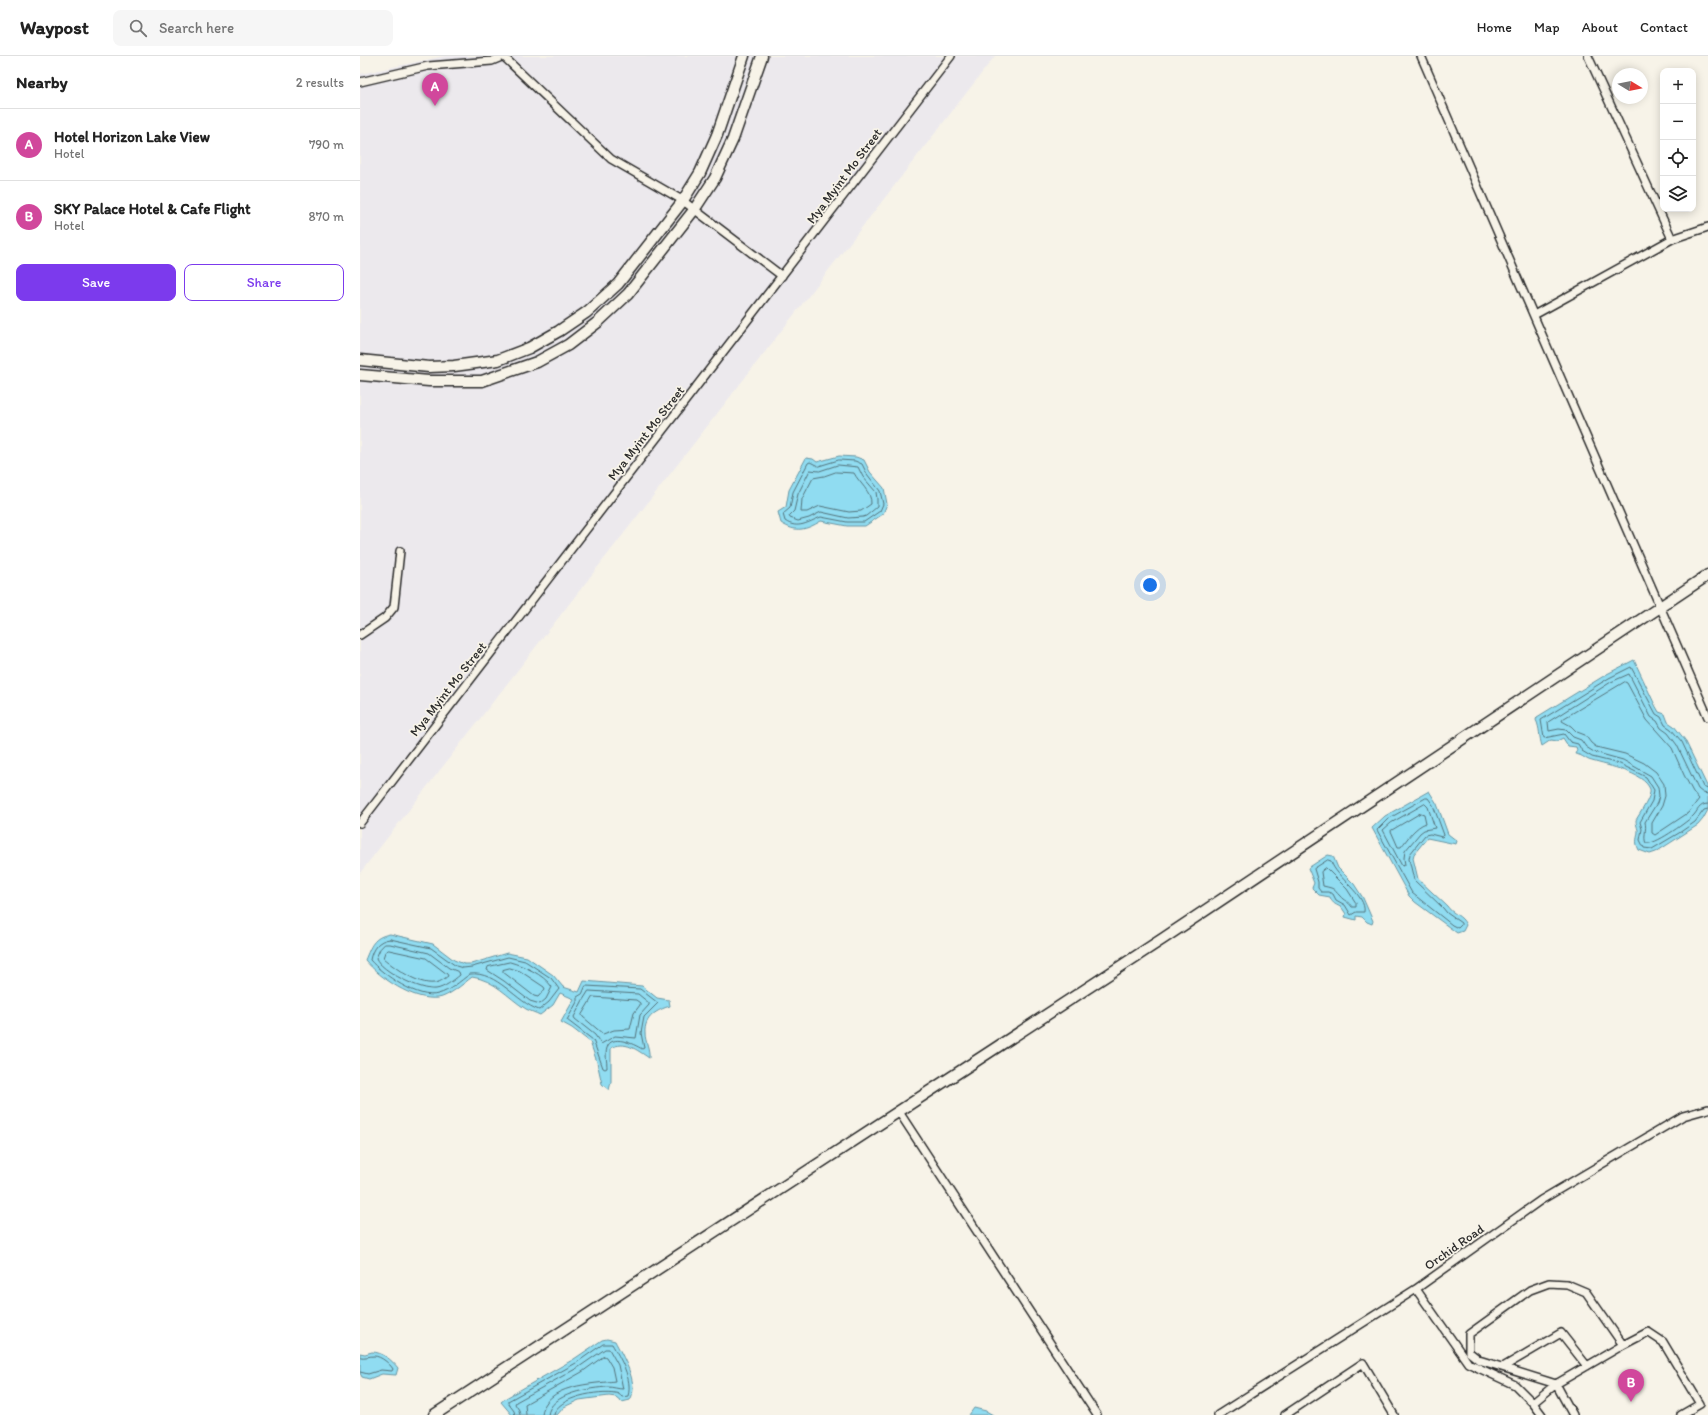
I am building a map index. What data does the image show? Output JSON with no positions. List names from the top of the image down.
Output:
{
  "streets": {
    "street": ["Mya Myint Mo Street", "Orchid Road"]
  },
  "north": "right",
  "page": {
    "header": "Waypost",
    "search": "Search here",
    "nav": [
      "Home",
      "Map",
      "About",
      "Contact"
    ],
    "heading": ["Nearby", "2 results"],
    "map_buttons": ["+", "−"],
    "pins": ["A", "B"],
    "list": [
      {
        "mark": "A",
        "name": "Hotel Horizon Lake View",
        "note": "Hotel",
        "value": "790 m"
      },
      {
        "mark": "B",
        "name": "SKY Palace Hotel & Cafe Flight",
        "note": "Hotel",
        "value": "870 m"
      }
    ],
    "buttons": ["Save", "Share"]
  }
}
